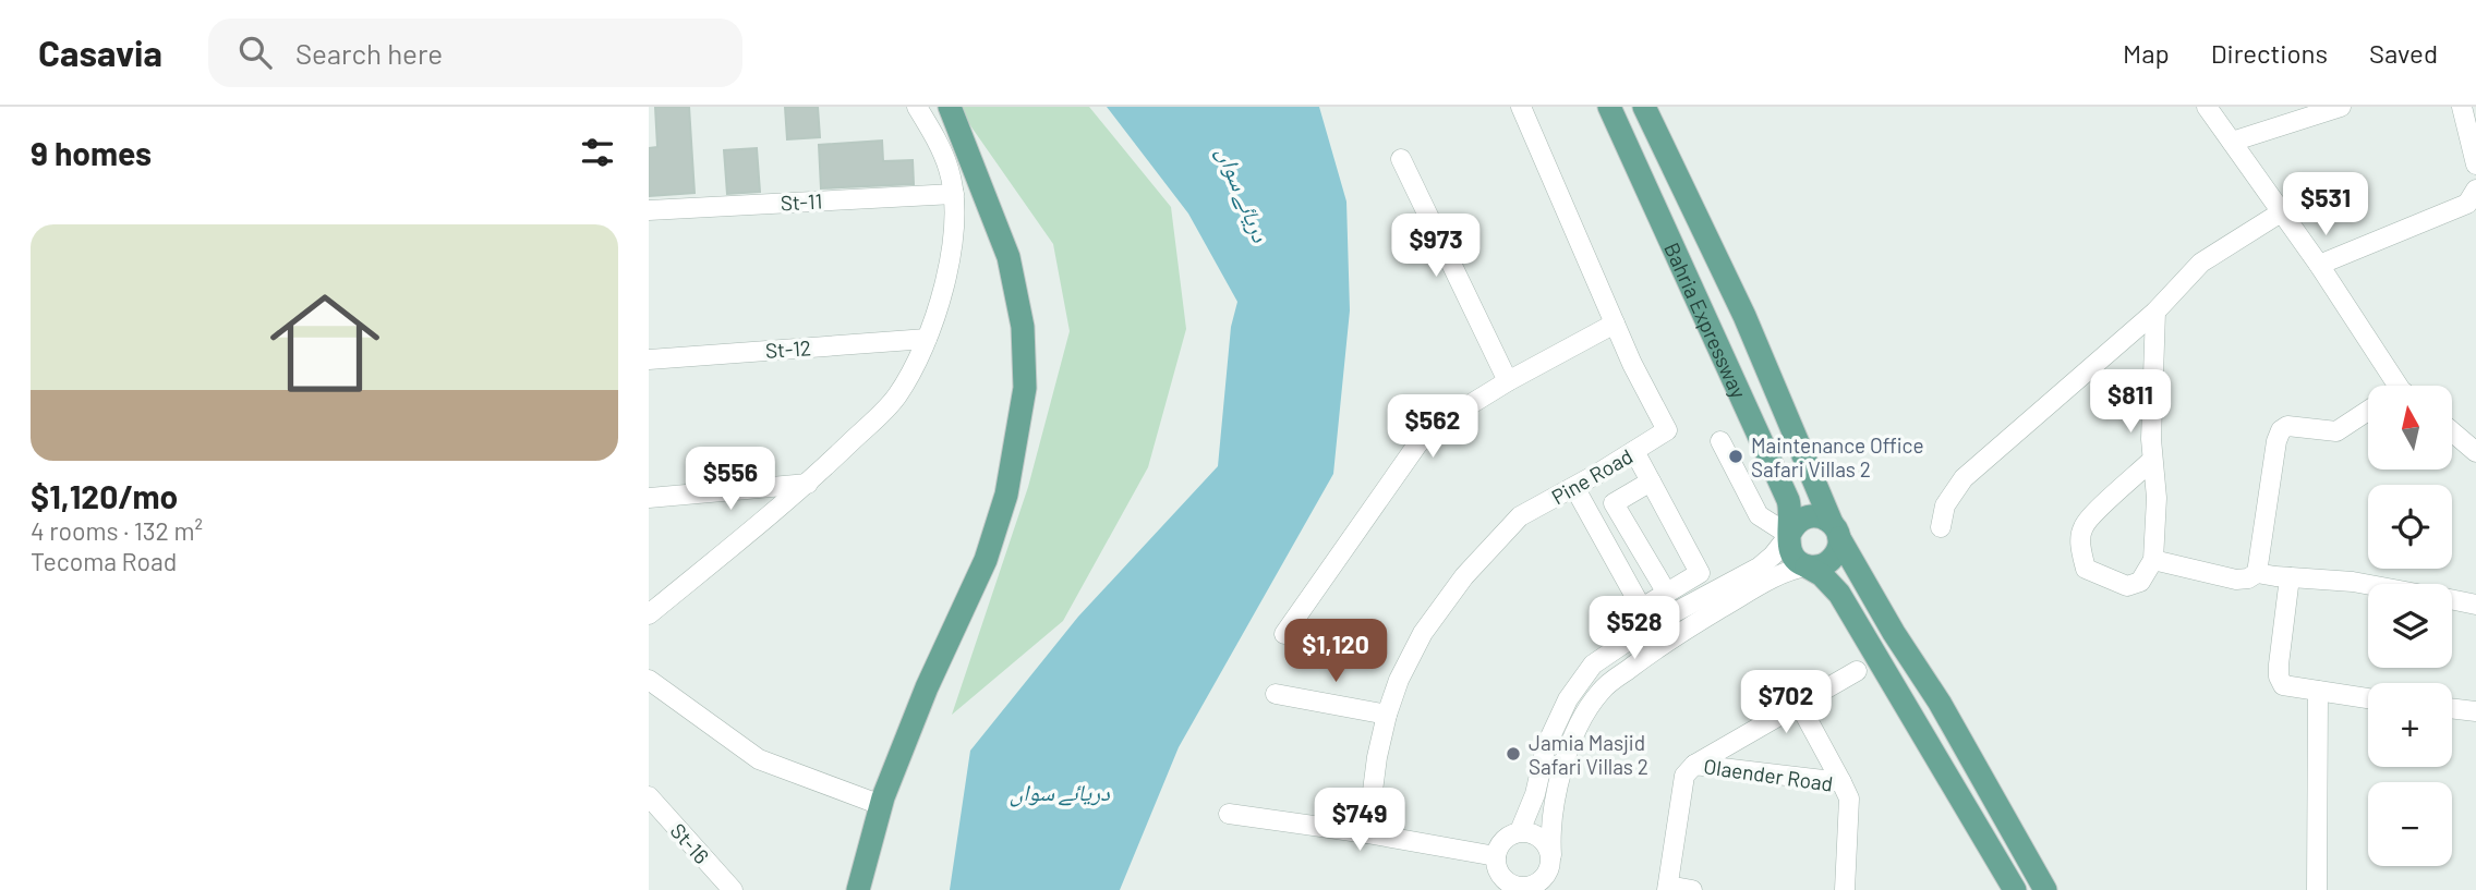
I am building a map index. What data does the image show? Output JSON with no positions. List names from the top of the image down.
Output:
{
  "streets": {
    "main road": ["Bahria Expressway"],
    "street": [
      "St-11",
      "St-12",
      "Pine Road",
      "Olaender Road",
      "St-16"
    ]
  },
  "water": ["دریائے سواں"],
  "places": ["Maintenance Office Safari Villas 2", "Jamia Masjid Safari Villas 2"],
  "north": "top",
  "page": {
    "header": "Casavia",
    "search": "Search here",
    "nav": ["Map", "Directions", "Saved"],
    "heading": "9 homes",
    "price": [
      "$531",
      "$973",
      "$811",
      "$562",
      "$556",
      "$528",
      "$1,120",
      "$702",
      "$749"
    ],
    "list": [
      {
        "name": "$1,120/mo",
        "note": "4 rooms · 132 m² · Tecoma Road"
      }
    ],
    "map_buttons": ["+", "−"]
  }
}
